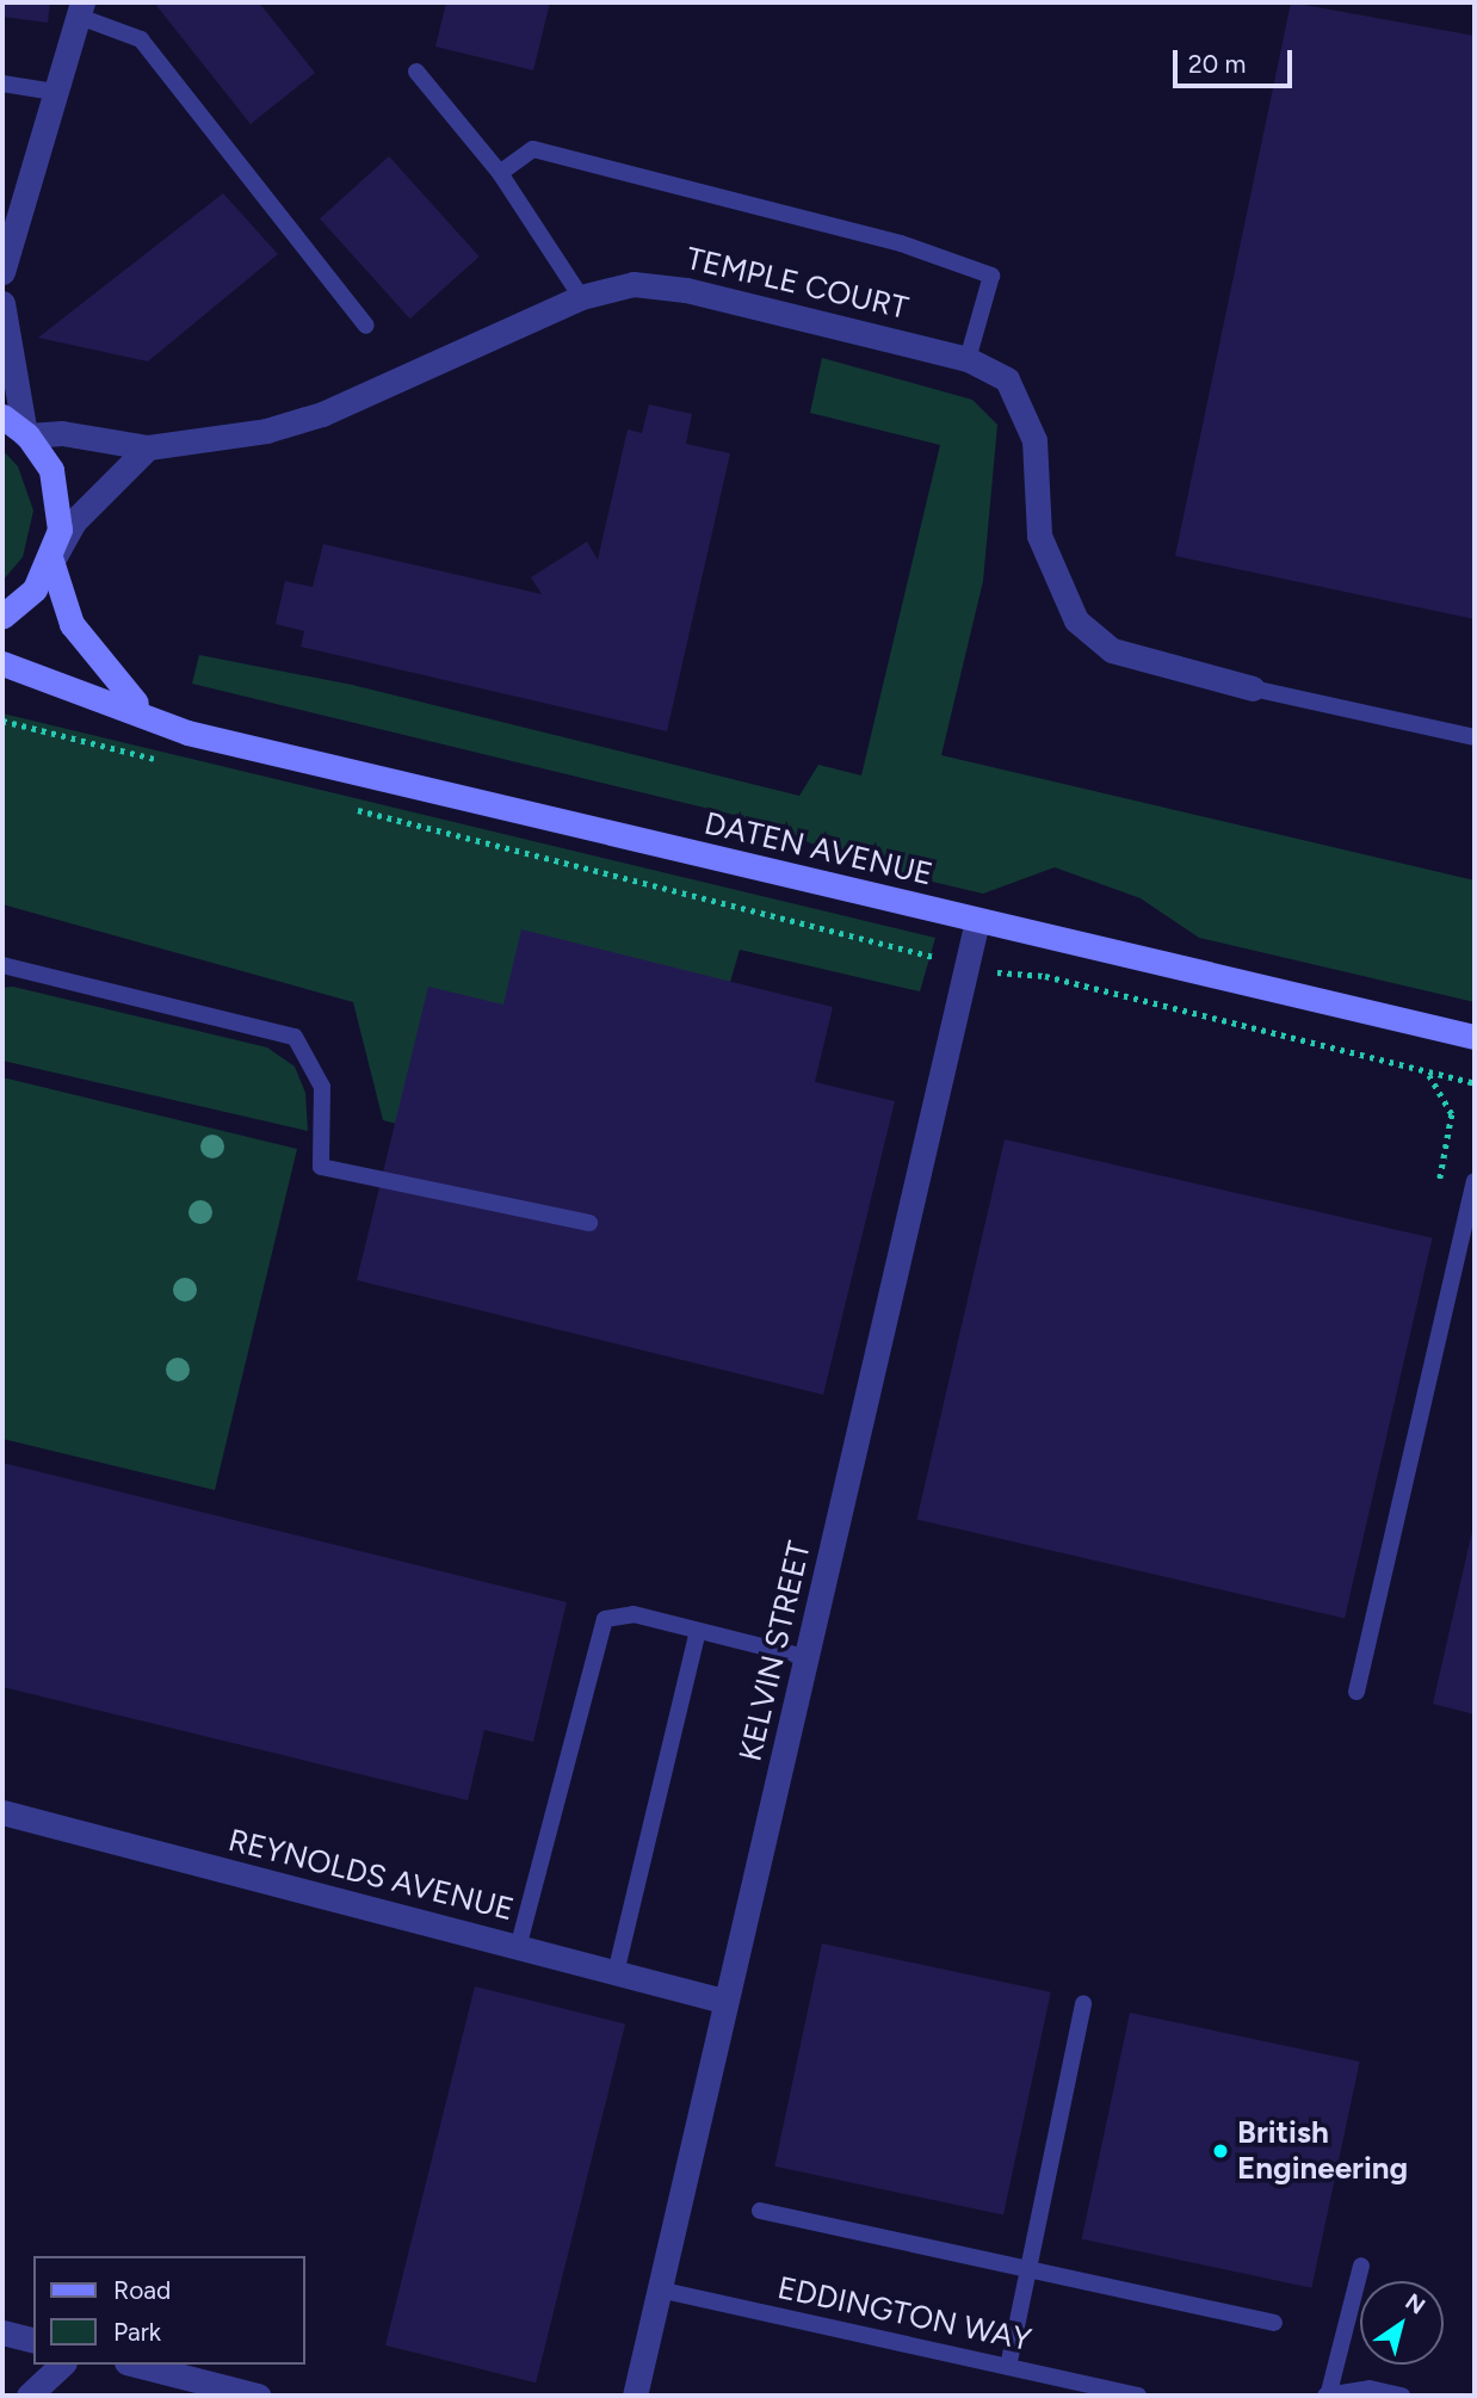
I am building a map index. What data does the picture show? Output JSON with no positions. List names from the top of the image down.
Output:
{
  "streets": {
    "street": [
      "TEMPLE COURT",
      "DATEN AVENUE",
      "KELVIN STREET",
      "REYNOLDS AVENUE"
    ],
    "lane": ["EDDINGTON WAY"]
  },
  "crossings": [
    ["DATEN AVENUE", "KELVIN STREET"],
    ["KELVIN STREET", "REYNOLDS AVENUE"],
    ["KELVIN STREET", "EDDINGTON WAY"]
  ],
  "places": ["British Engineering"],
  "legend": ["Road", "Park"],
  "scale_bar": "20 m",
  "north": "top right"
}
